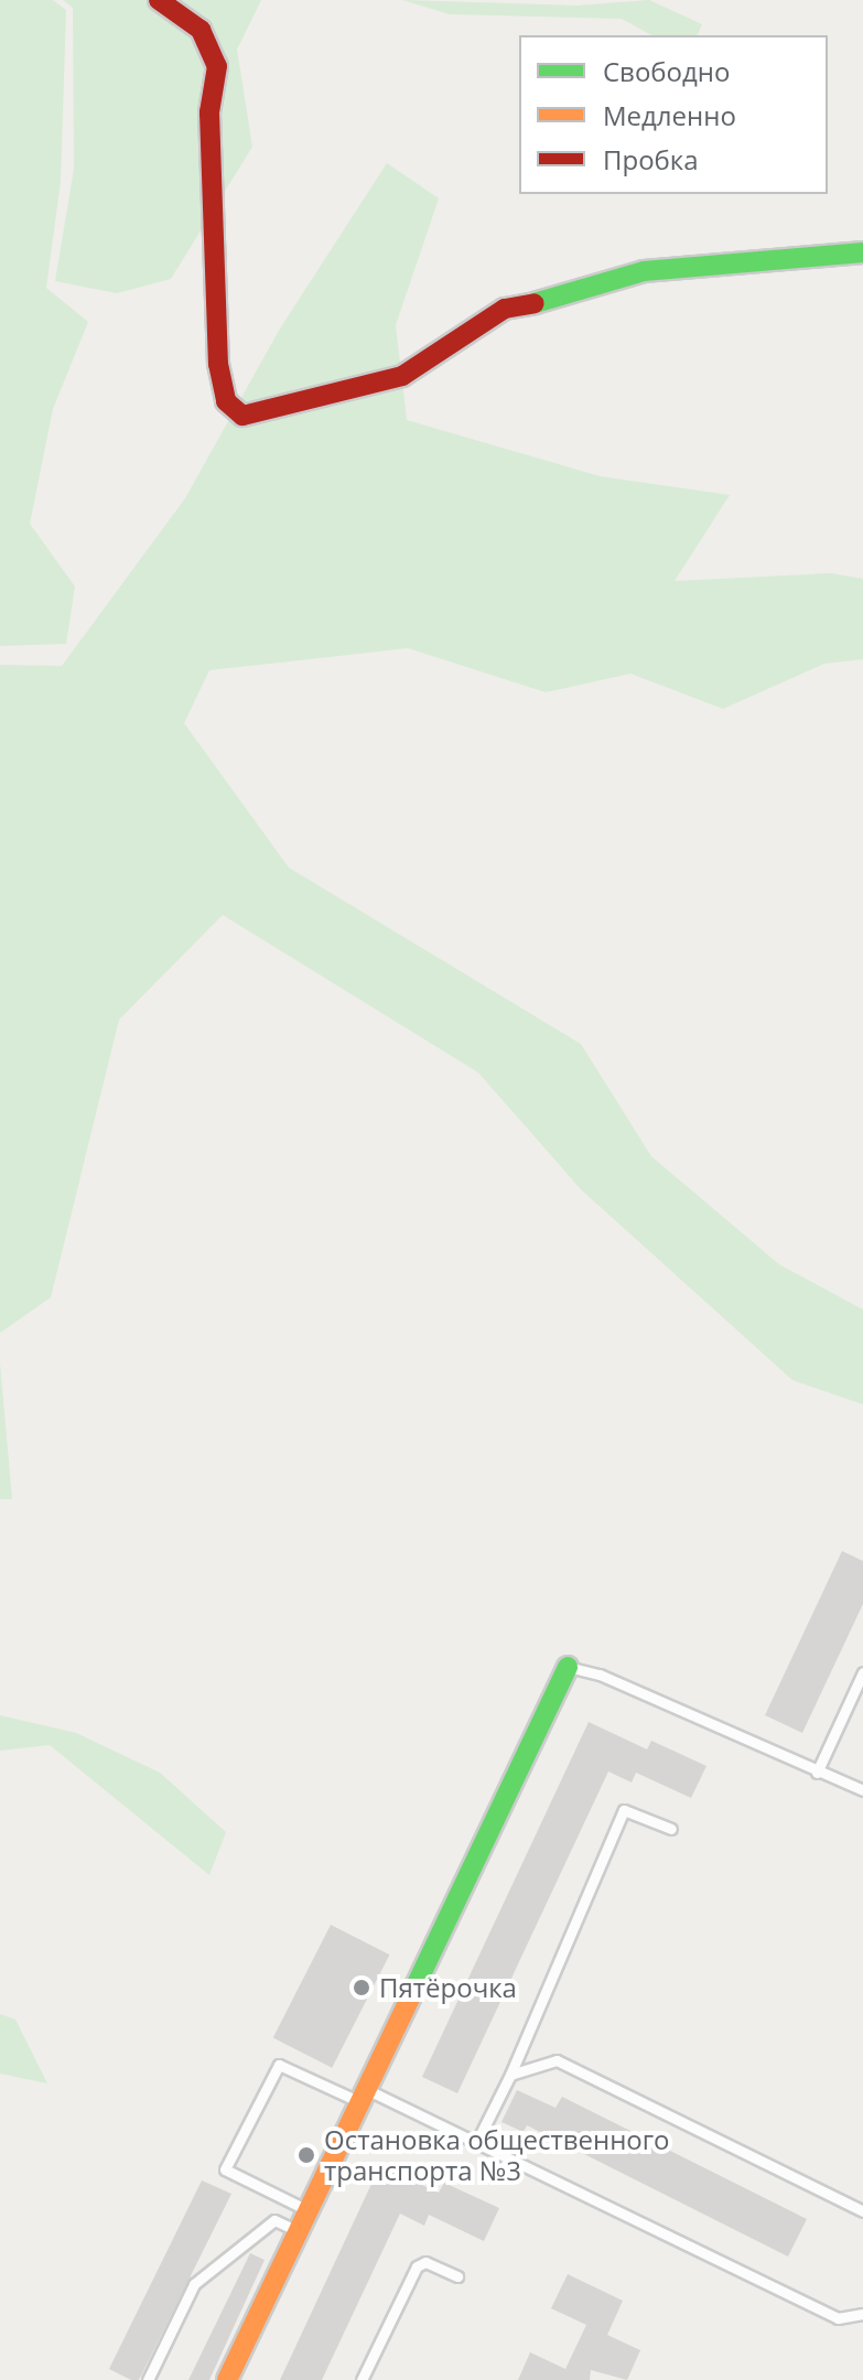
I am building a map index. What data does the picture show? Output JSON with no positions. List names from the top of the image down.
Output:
{
  "places": ["Пятёрочка", "Остановка общественного транспорта №3"],
  "legend": ["Свободно", "Медленно", "Пробка"]
}
